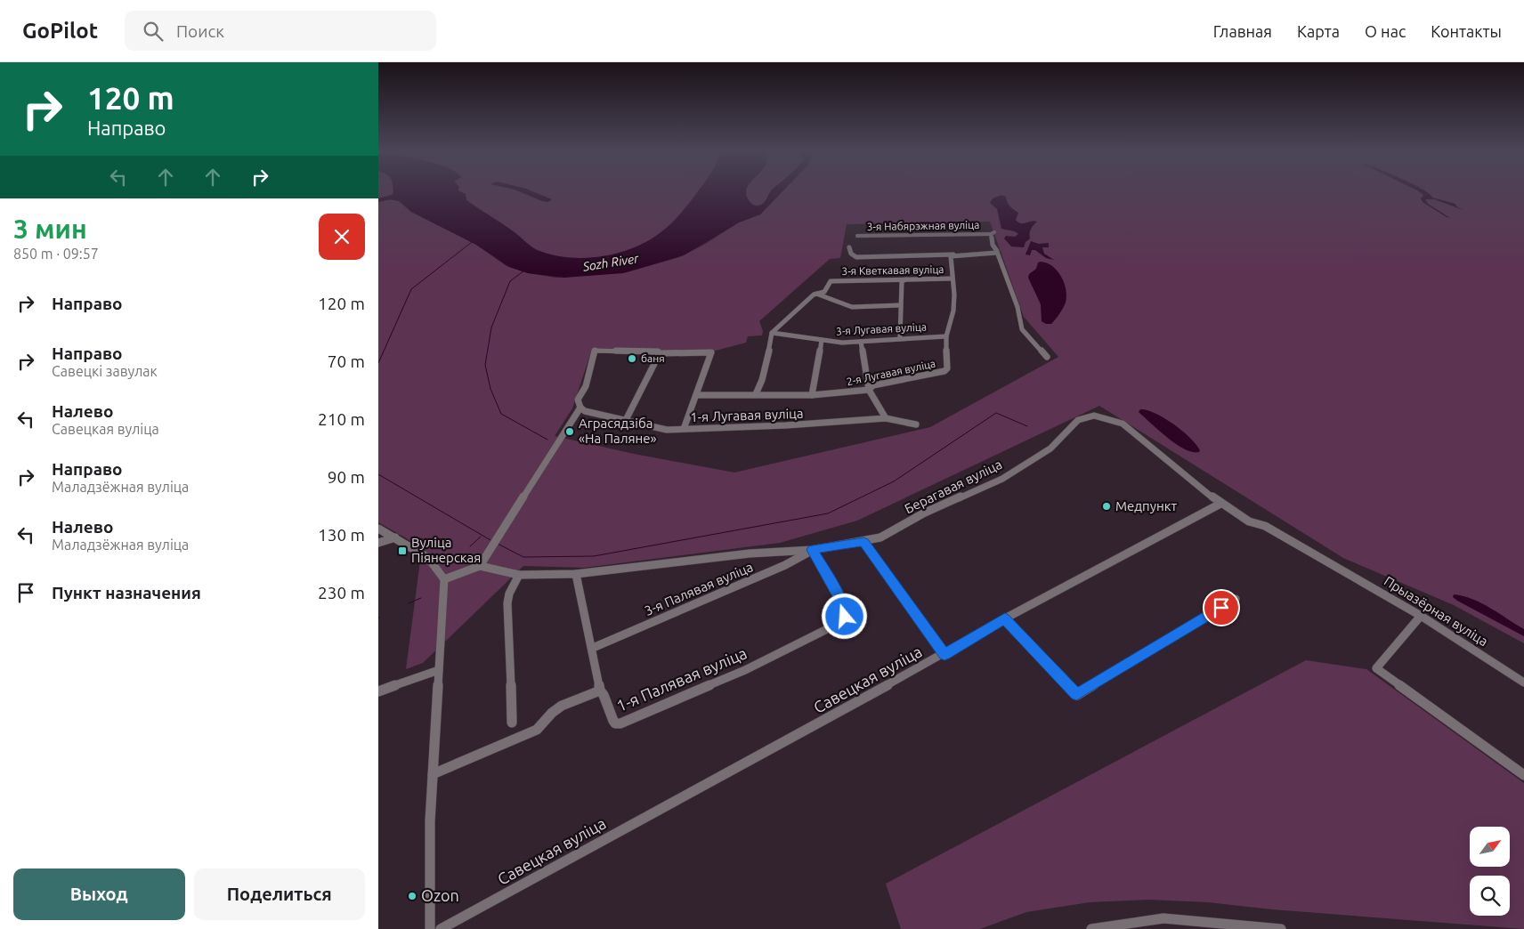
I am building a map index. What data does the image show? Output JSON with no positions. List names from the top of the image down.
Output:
{
  "streets": {
    "street": [
      "3-я Набярэжная вуліца",
      "3-я Кветкавая вуліца",
      "3-я Лугавая вуліца",
      "2-я Лугавая вуліца",
      "1-я Лугавая вуліца",
      "Берагавая вуліца",
      "3-я Палявая вуліца",
      "Прыазёрная вуліца",
      "1-я Палявая вуліца",
      "Савецкая вуліца"
    ]
  },
  "crossings": [
    ["3-я Кветкавая вуліца", "2-я Лугавая вуліца"],
    ["3-я Лугавая вуліца", "2-я Лугавая вуліца"],
    ["Берагавая вуліца", "3-я Палявая вуліца"],
    ["Берагавая вуліца", "Прыазёрная вуліца"],
    ["Берагавая вуліца", "1-я Палявая вуліца"],
    ["Берагавая вуліца", "Савецкая вуліца"],
    ["3-я Палявая вуліца", "1-я Палявая вуліца"],
    ["Прыазёрная вуліца", "Савецкая вуліца"]
  ],
  "water": ["Sozh River"],
  "places": {
    "other": [
      "баня",
      "Аграсядзіба «На Паляне»",
      "Медпункт",
      "Ozon"
    ],
    "transit": ["Вуліца Піянерская"]
  },
  "north": "top right",
  "page": {
    "header": "GoPilot",
    "search": "Поиск",
    "nav": [
      "Главная",
      "Карта",
      "О нас",
      "Контакты"
    ],
    "turn": ["120 m", "Направо"],
    "heading": ["3 мин", "850 m · 09:57"],
    "list": [
      {
        "name": "Направо",
        "value": "120 m"
      },
      {
        "name": "Направо",
        "note": "Савецкі завулак",
        "value": "70 m"
      },
      {
        "name": "Налево",
        "note": "Савецкая вуліца",
        "value": "210 m"
      },
      {
        "name": "Направо",
        "note": "Маладзёжная вуліца",
        "value": "90 m"
      },
      {
        "name": "Налево",
        "note": "Маладзёжная вуліца",
        "value": "130 m"
      },
      {
        "name": "Пункт назначения",
        "value": "230 m"
      }
    ],
    "buttons": ["Выход", "Поделиться"]
  }
}
